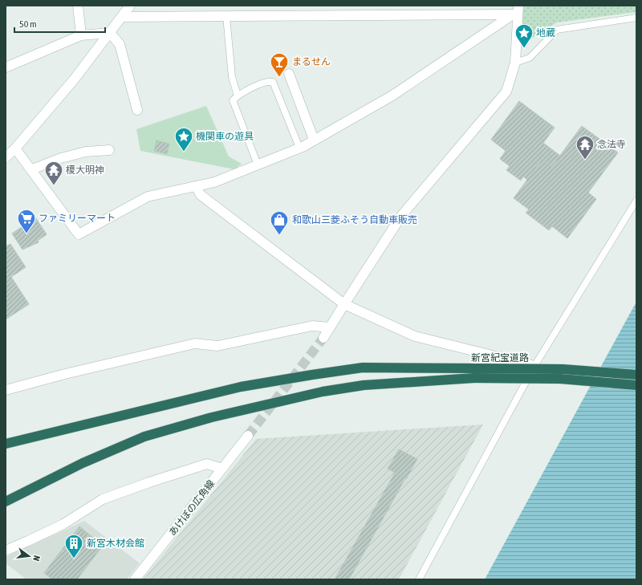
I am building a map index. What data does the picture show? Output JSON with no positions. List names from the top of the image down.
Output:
{
  "streets": {
    "highway": ["新宮紀宝道路"],
    "street": ["あけぼの広角線"]
  },
  "places": {
    "place": ["地蔵", "機関車の遊具"],
    "bar": ["まるせん"],
    "temple": ["念法寺", "榎大明神"],
    "supermarket": ["ファミリーマート"],
    "shop": ["和歌山三菱ふそう自動車販売"],
    "building": ["新宮木材会館"]
  },
  "scale_bar": "50 m",
  "north": "right"
}
